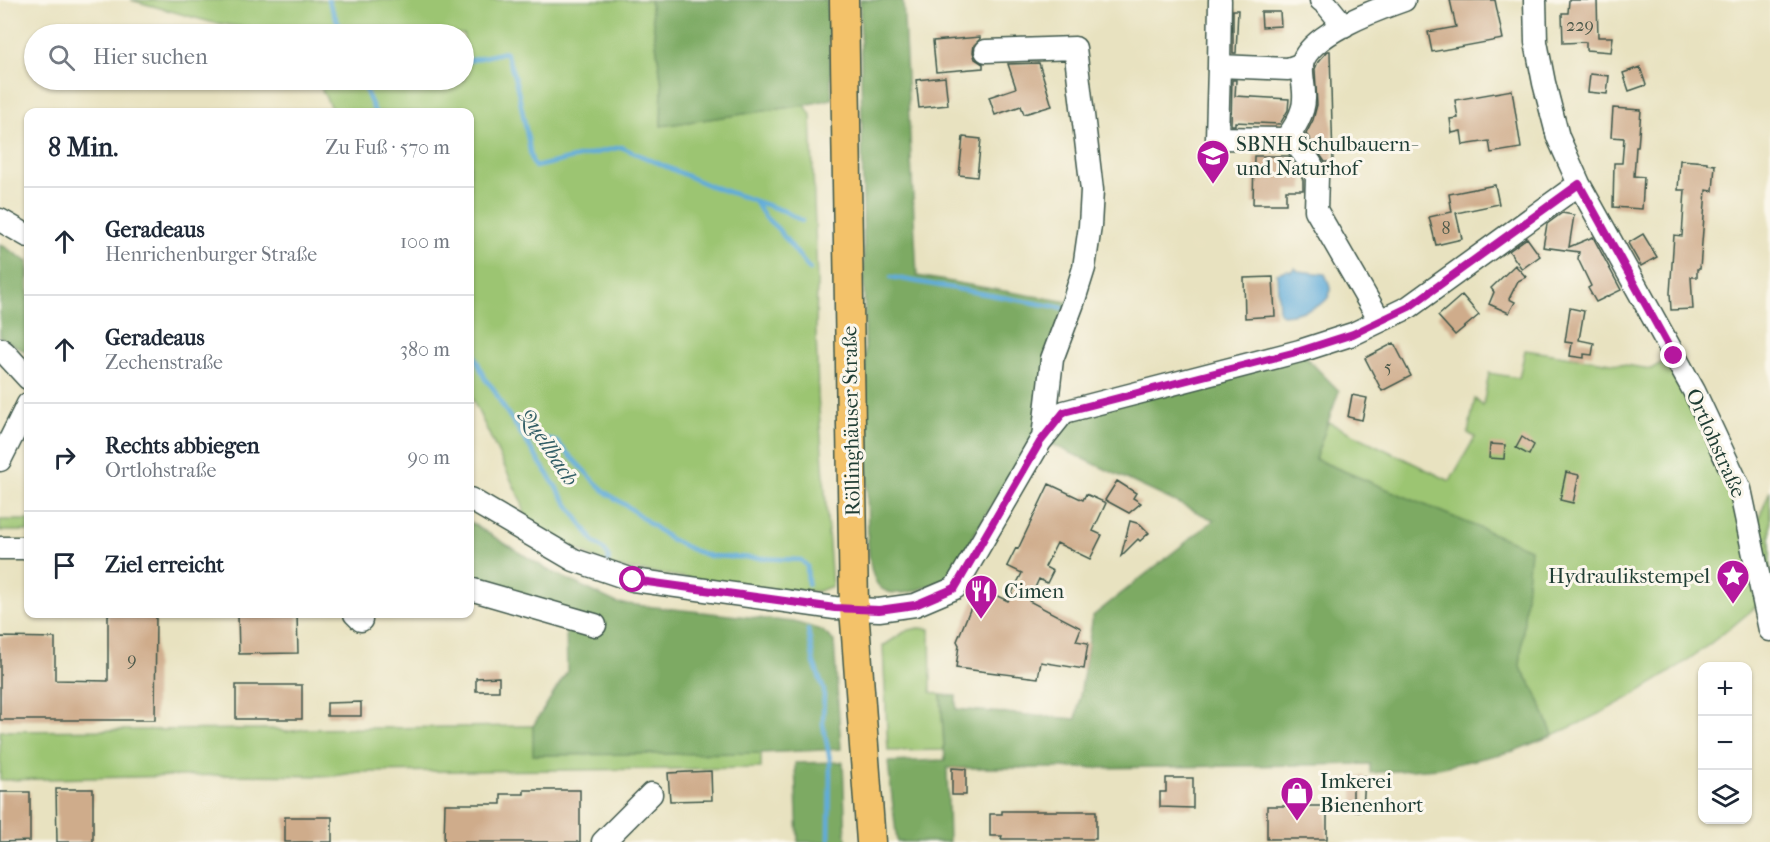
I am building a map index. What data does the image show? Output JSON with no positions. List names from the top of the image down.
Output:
{
  "streets": {
    "main road": ["Röllinghäuser Straße"],
    "street": ["Ortlohstraße"]
  },
  "water": ["Quellbach"],
  "places": {
    "school or university": ["SBNH Schulbauern- und Naturhof"],
    "place": ["Hydraulikstempel"],
    "restaurant": ["Cimen"],
    "shop": ["Imkerei Bienenhort"]
  },
  "house_numbers": [
    "229",
    "8",
    "5",
    "9"
  ],
  "page": {
    "search": "Hier suchen",
    "heading": ["8 Min.", "Zu Fuß · 570 m"],
    "list": [
      ["Geradeaus", "Henrichenburger Straße", "100 m"],
      ["Geradeaus", "Zechenstraße", "380 m"],
      ["Rechts abbiegen", "Ortlohstraße", "90 m"],
      "Ziel erreicht"
    ],
    "map_buttons": ["+", "−"]
  }
}
